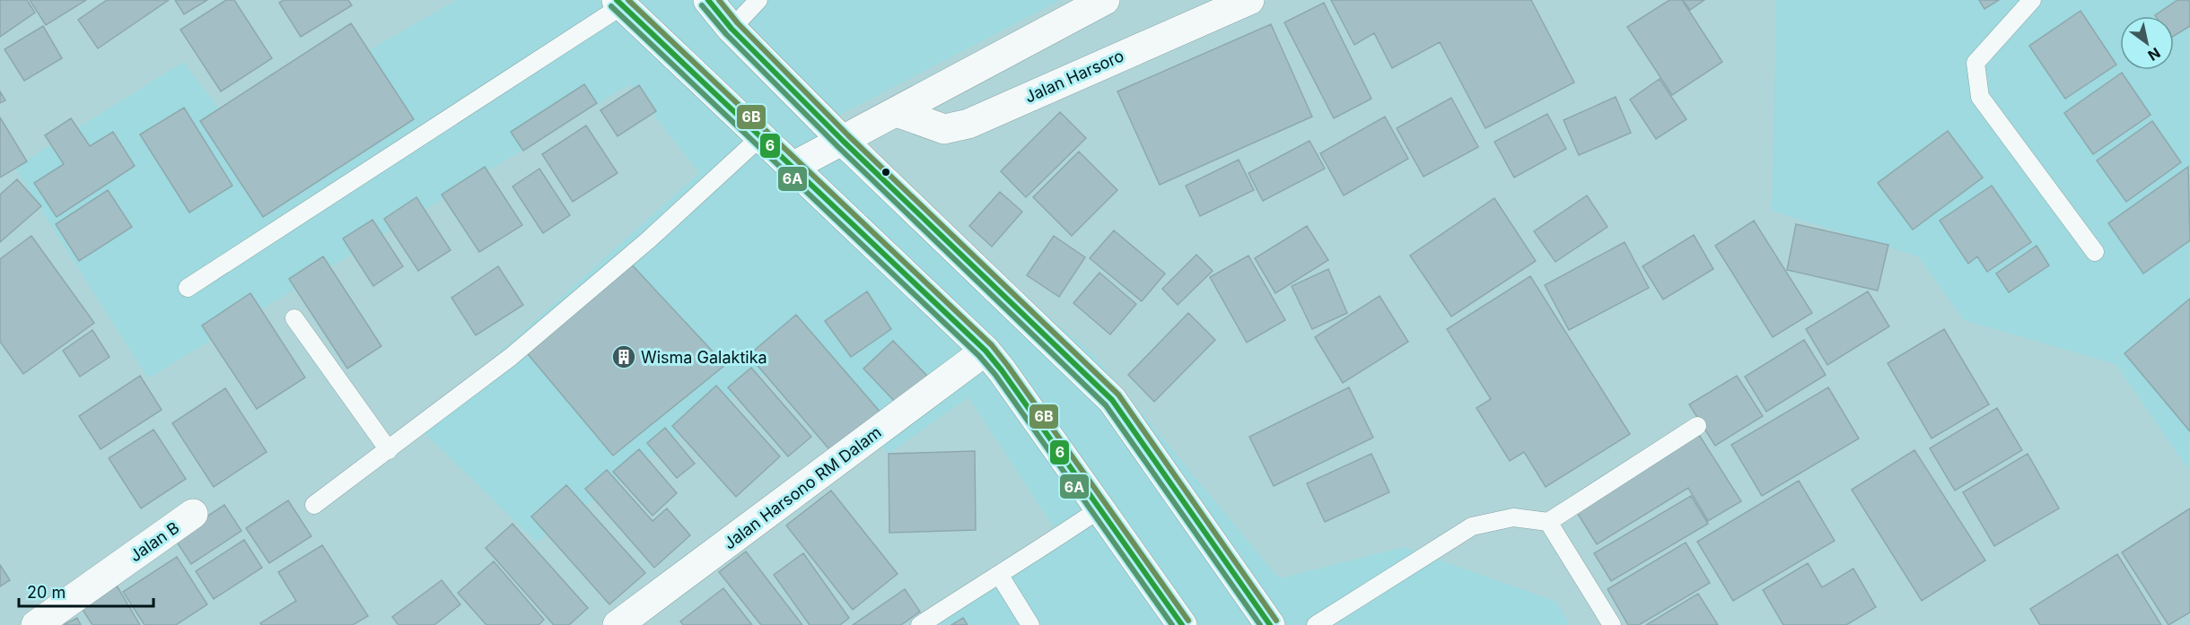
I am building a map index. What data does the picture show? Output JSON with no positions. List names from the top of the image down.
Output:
{
  "streets": {
    "main road": ["Jalan Harsoro", "Jalan Harsono RM Dalam", "Jalan B"]
  },
  "places": {
    "building": ["Wisma Galaktika"]
  },
  "lines": ["transit line 6", "transit line 6B", "transit line 6A"],
  "scale_bar": "20 m",
  "north": "bottom right"
}
